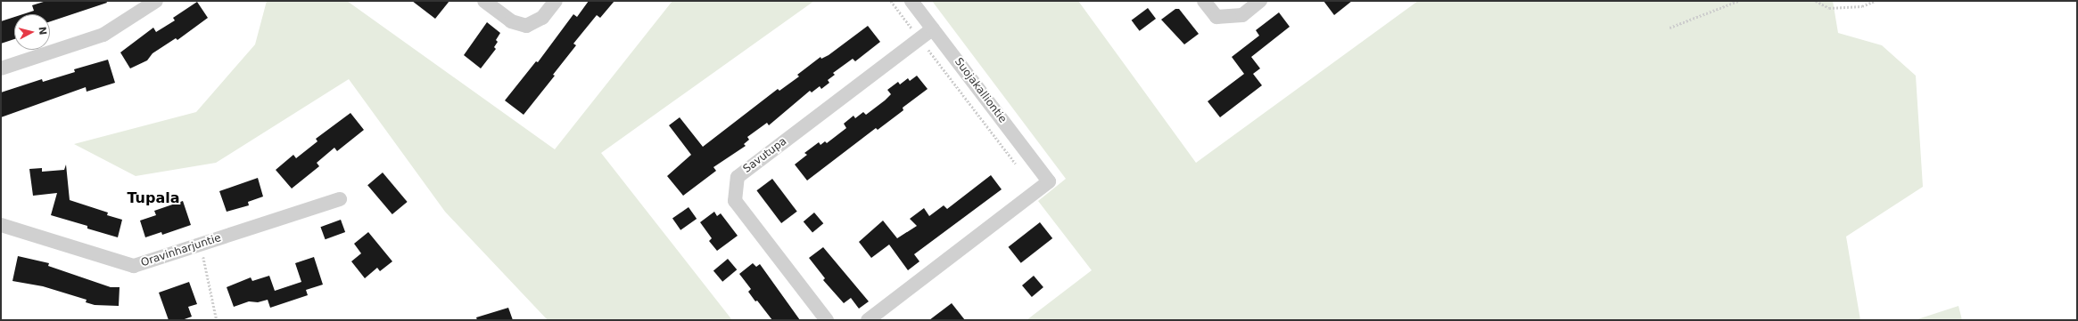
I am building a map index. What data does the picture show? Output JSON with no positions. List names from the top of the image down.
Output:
{
  "streets": {
    "street": ["Suojakalliontie", "Savutupa", "Oravinharjuntie"]
  },
  "crossings": [
    ["Suojakalliontie", "Savutupa"]
  ],
  "districts": ["Tupala"],
  "north": "right"
}
